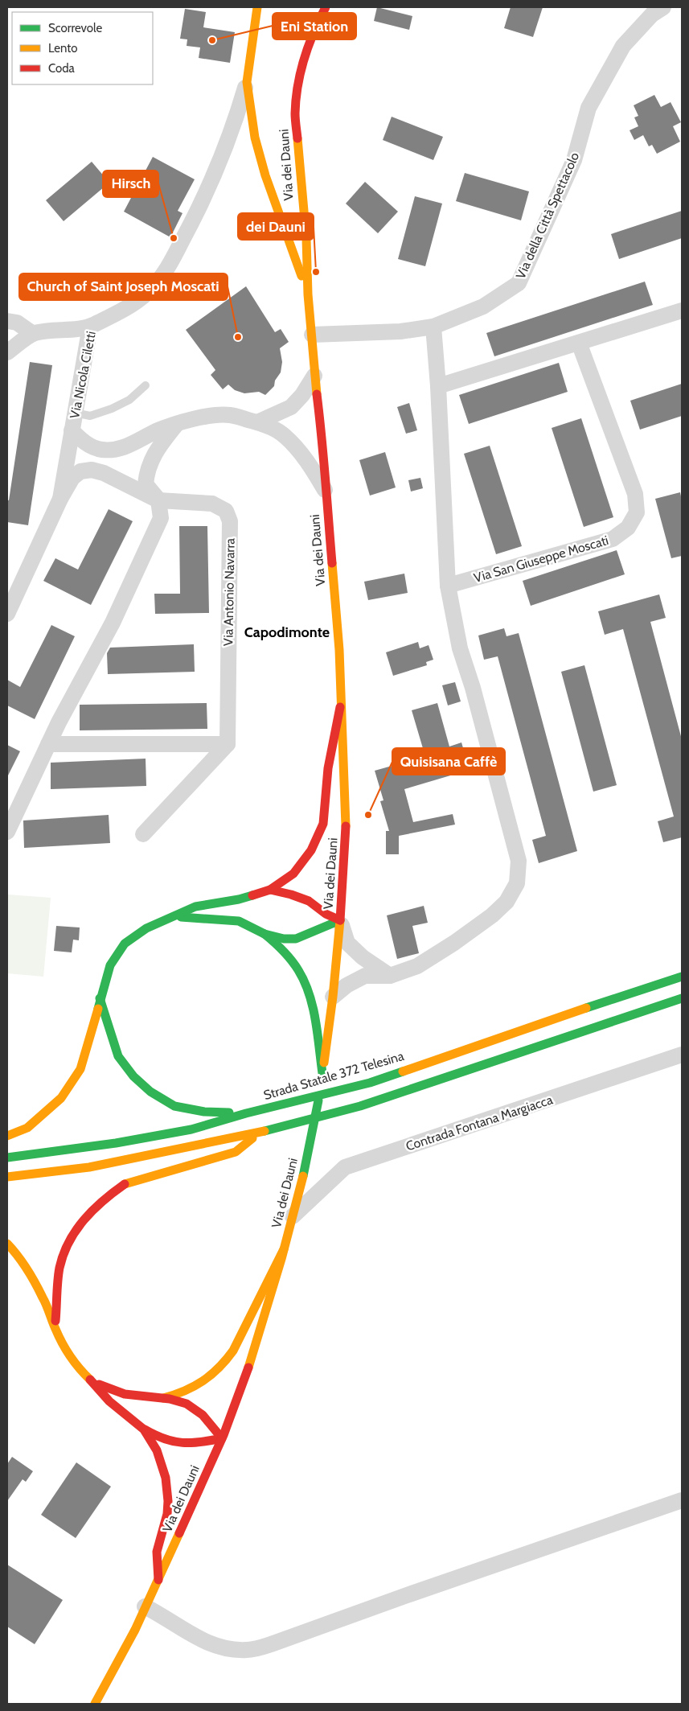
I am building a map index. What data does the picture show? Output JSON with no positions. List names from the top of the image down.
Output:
{
  "streets": {
    "main road": ["Via dei Dauni", "Via Nicola Ciletti", "Strada Statale 372 Telesina"],
    "street": [
      "Via della Città Spettacolo",
      "Via San Giuseppe Moscati",
      "Via Antonio Navarra",
      "Contrada Fontana Margiacca"
    ]
  },
  "crossings": [
    ["Via dei Dauni", "Via della Città Spettacolo"],
    ["Via dei Dauni", "Via Nicola Ciletti"],
    ["Via dei Dauni", "Contrada Fontana Margiacca"],
    ["Via Nicola Ciletti", "Via Antonio Navarra"]
  ],
  "districts": ["Capodimonte"],
  "places": [
    "Eni Station",
    "Hirsch",
    "dei Dauni",
    "Church of Saint Joseph Moscati",
    "Quisisana Caffè"
  ],
  "legend": ["Scorrevole", "Lento", "Coda"]
}
